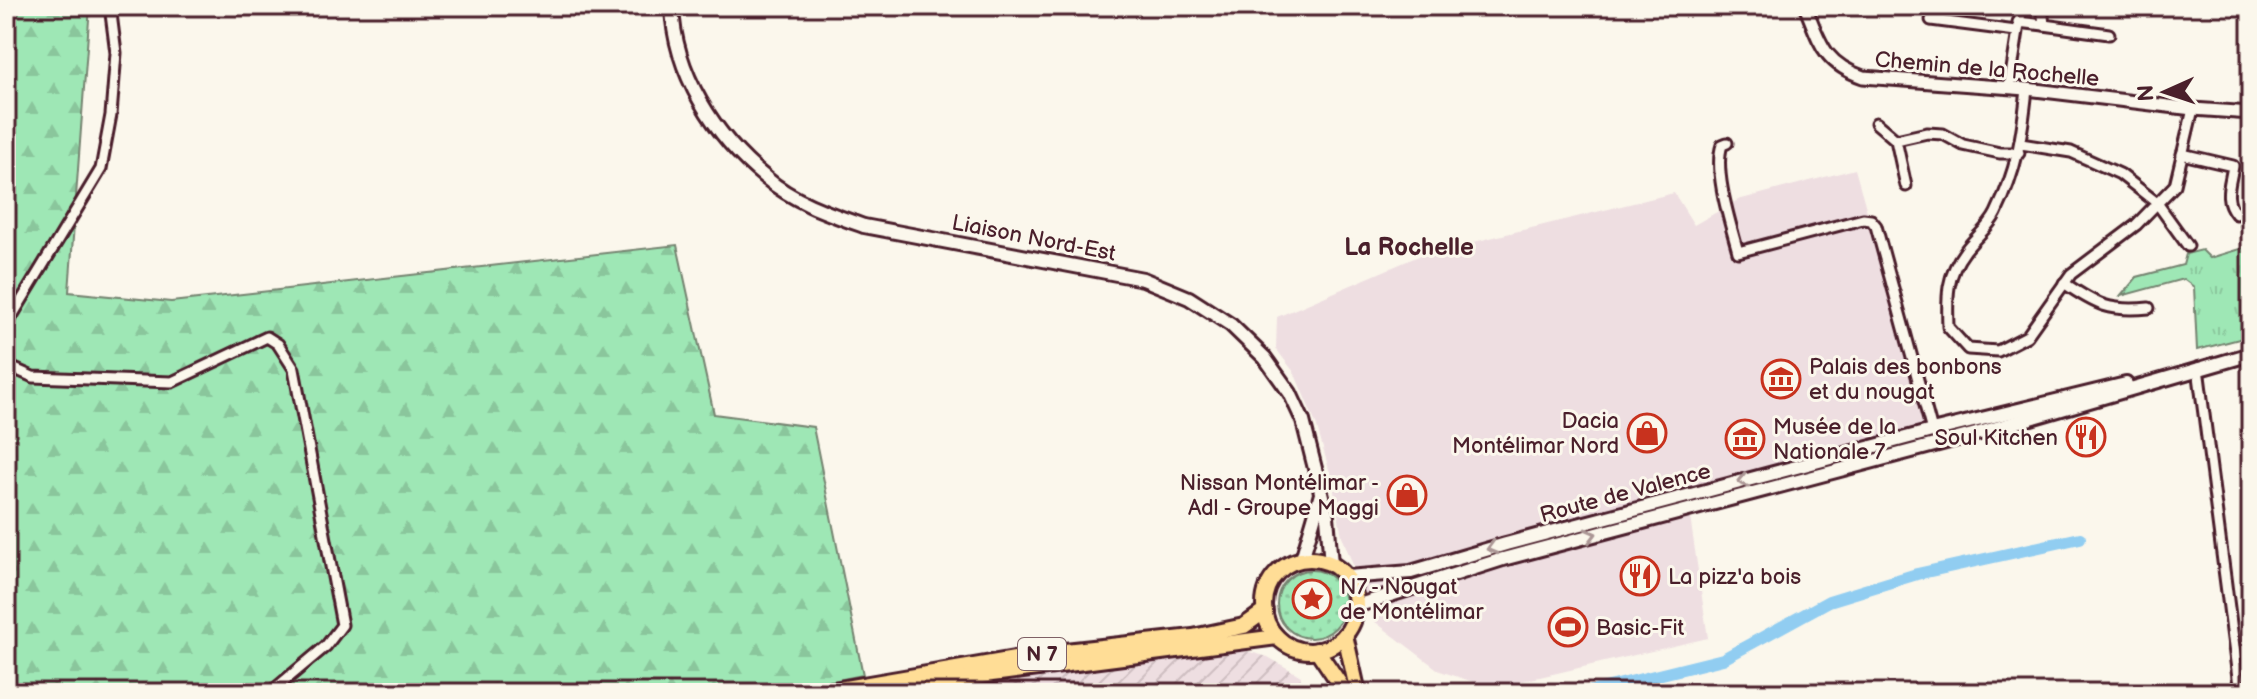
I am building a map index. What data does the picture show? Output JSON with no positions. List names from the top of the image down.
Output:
{
  "streets": {
    "main road": ["Liaison Nord-Est", "Route de Valence", "N 7"],
    "street": ["Chemin de la Rochelle"]
  },
  "crossings": [
    ["Liaison Nord-Est", "Route de Valence"],
    ["Liaison Nord-Est", "N 7"],
    ["Route de Valence", "N 7"]
  ],
  "districts": ["La Rochelle"],
  "places": {
    "museum": ["Palais des bonbons et du nougat", "Musée de la Nationale 7"],
    "shop": ["Dacia Montélimar Nord", "Nissan Montélimar - Adl - Groupe Maggi"],
    "restaurant": ["Soul Kitchen", "La pizz'a bois"],
    "place": ["N7 - Nougat de Montélimar"],
    "sports": ["Basic-Fit"]
  },
  "north": "left"
}
